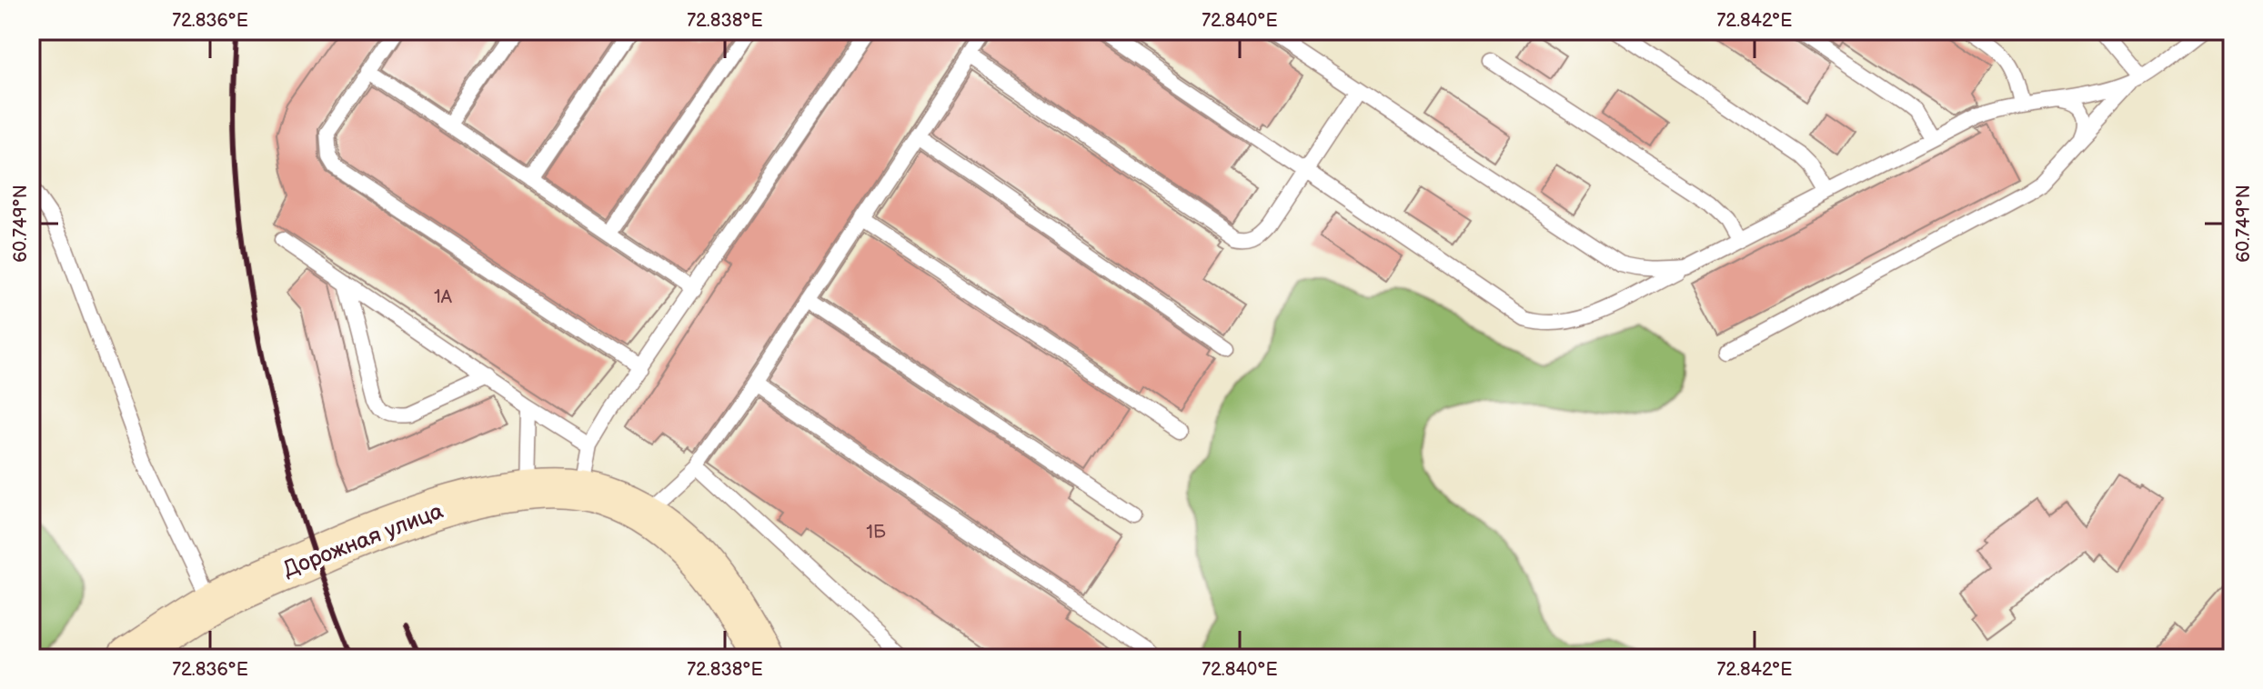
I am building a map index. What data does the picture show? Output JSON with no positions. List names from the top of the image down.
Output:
{
  "streets": {
    "street": ["Дорожная улица"]
  },
  "house_numbers": ["1А", "1Б"],
  "coordinates": [
    "72.836°E",
    "72.838°E",
    "72.840°E",
    "72.842°E",
    "60.749°N"
  ]
}
